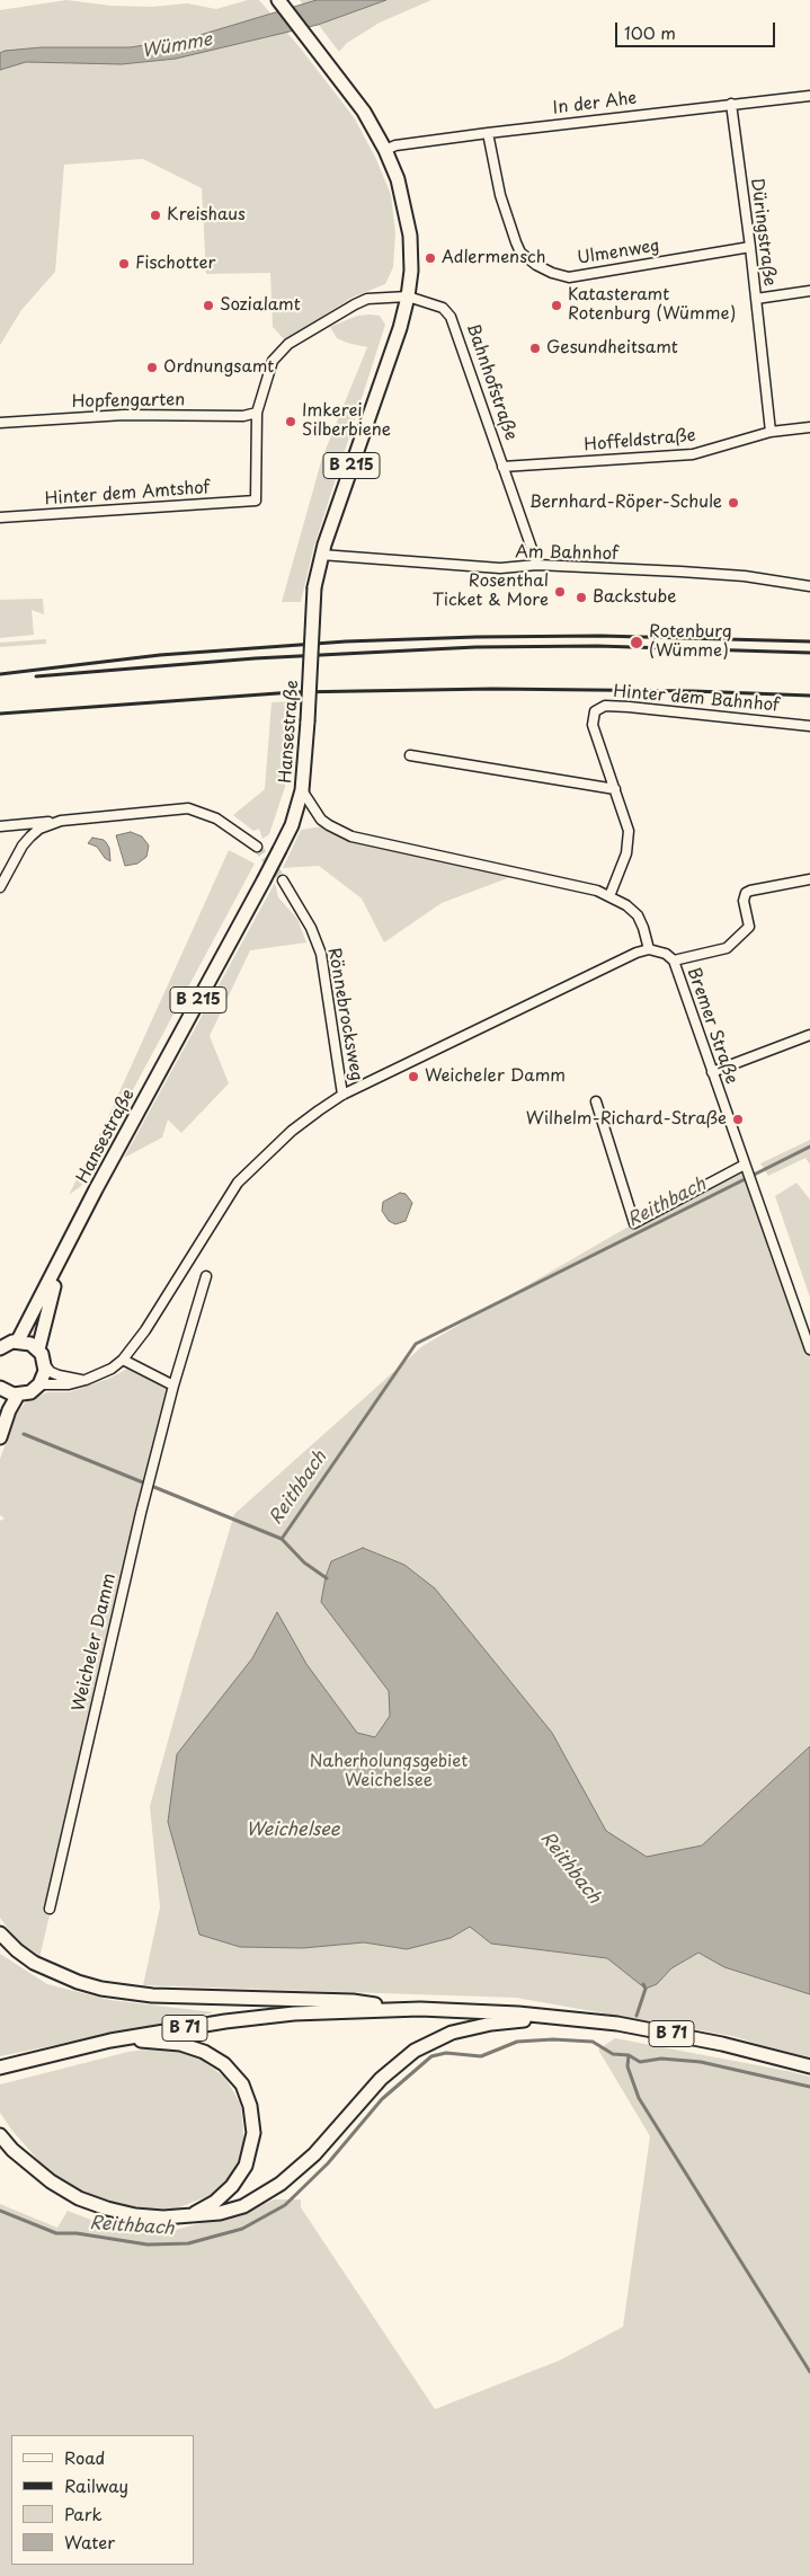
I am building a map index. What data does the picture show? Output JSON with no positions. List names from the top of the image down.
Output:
{
  "streets": {
    "main road": ["B 215", "Hansestraße", "B 71"],
    "street": [
      "In der Ahe",
      "Düringstraße",
      "Ulmenweg",
      "Bahnhofstraße",
      "Hopfengarten",
      "Hoffeldstraße",
      "Hinter dem Amtshof",
      "Am Bahnhof",
      "Hinter dem Bahnhof",
      "Rönnebrocksweg",
      "Bremer Straße",
      "Weicheler Damm"
    ]
  },
  "crossings": [
    ["In der Ahe", "Düringstraße"],
    ["In der Ahe", "Ulmenweg"],
    ["In der Ahe", "B 215"],
    ["Düringstraße", "Ulmenweg"],
    ["Düringstraße", "Hoffeldstraße"],
    ["Bahnhofstraße", "Hoffeldstraße"],
    ["Bahnhofstraße", "B 215"],
    ["Bahnhofstraße", "Am Bahnhof"],
    ["Bahnhofstraße", "Hansestraße"],
    ["Hopfengarten", "Hinter dem Amtshof"],
    ["B 215", "Hansestraße"],
    ["Am Bahnhof", "Hansestraße"]
  ],
  "water": ["Wümme", "Reithbach", "Weichelsee"],
  "parks": ["Naherholungsgebiet Weichelsee"],
  "places": [
    "Kreishaus",
    "Adlermensch",
    "Fischotter",
    "Sozialamt",
    "Katasteramt Rotenburg (Wümme)",
    "Gesundheitsamt",
    "Ordnungsamt",
    "Imkerei Silberbiene",
    "Bernhard-Röper-Schule",
    "Rosenthal Ticket & More",
    "Backstube",
    "Rotenburg (Wümme)",
    "Weicheler Damm",
    "Wilhelm-Richard-Straße"
  ],
  "legend": [
    "Road",
    "Railway",
    "Park",
    "Water"
  ],
  "scale_bar": "100 m"
}
